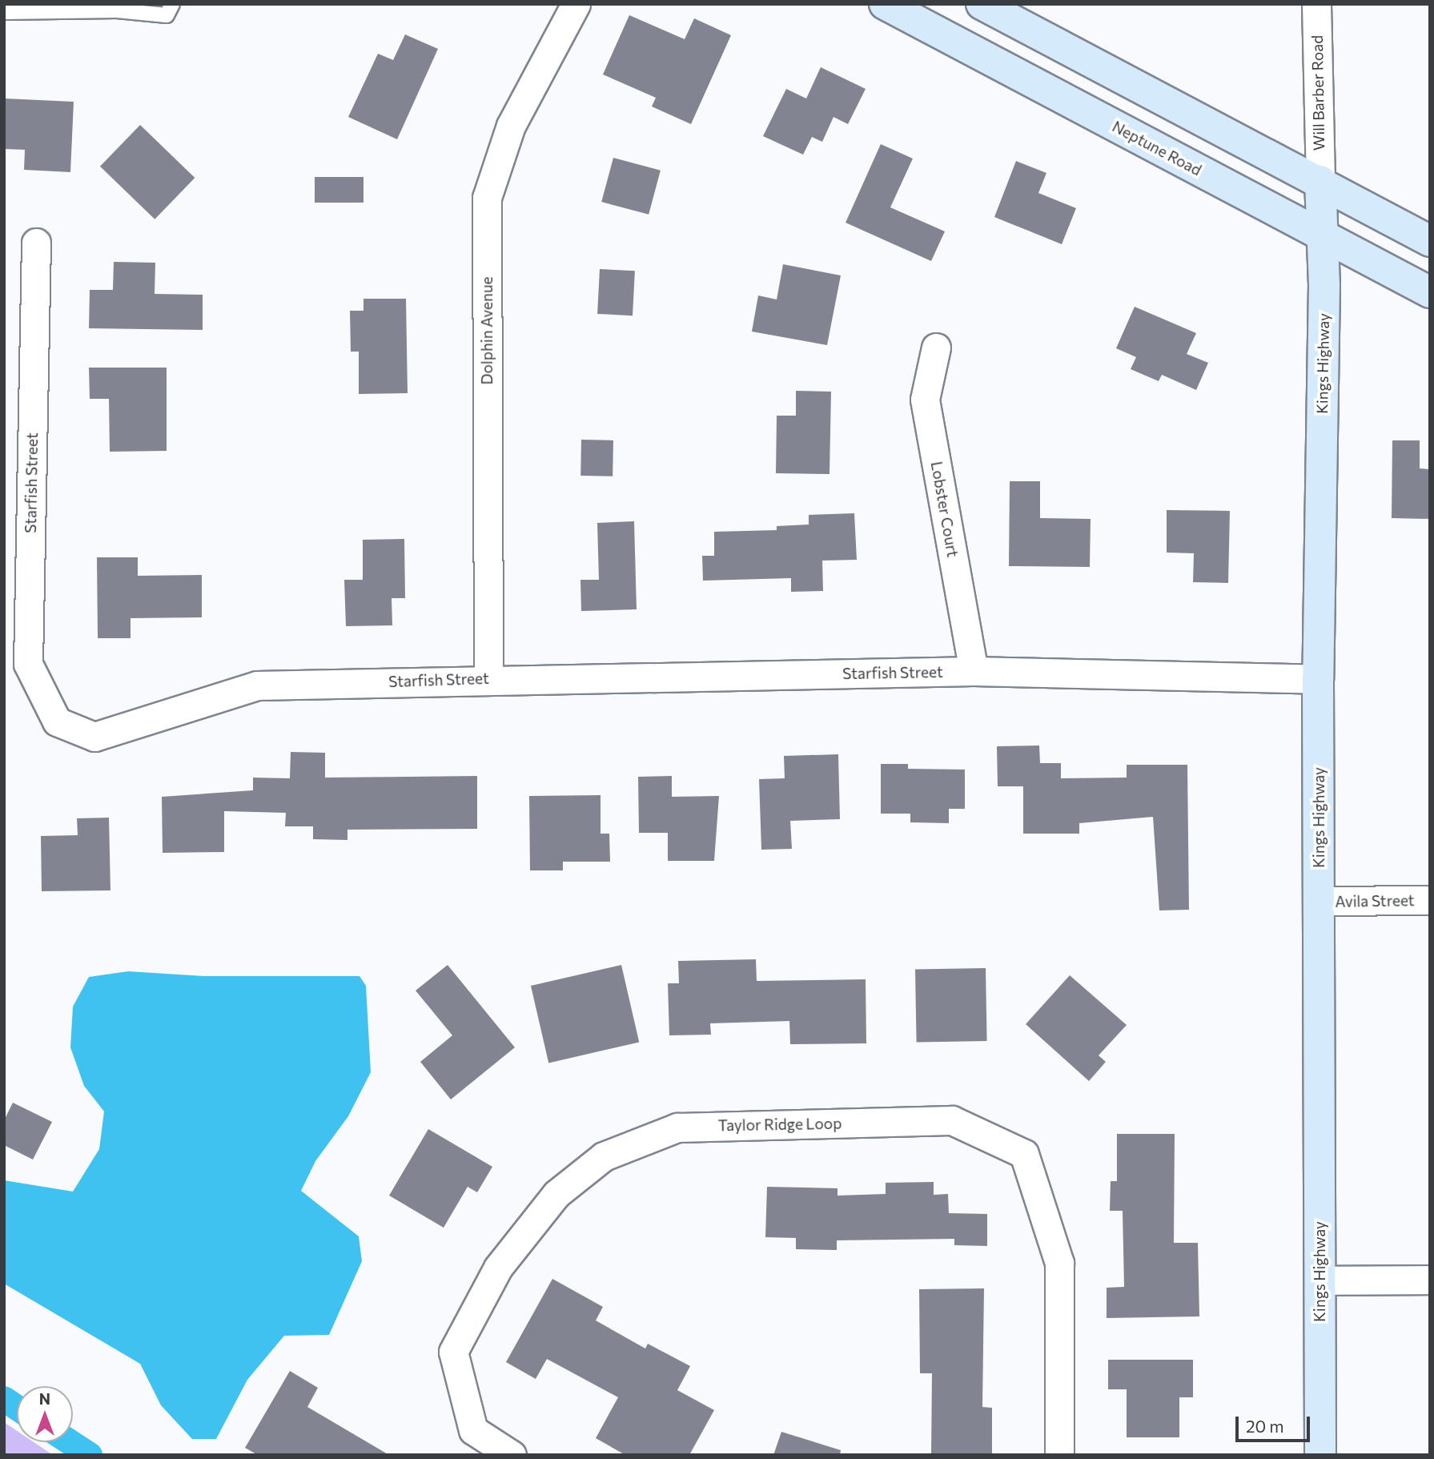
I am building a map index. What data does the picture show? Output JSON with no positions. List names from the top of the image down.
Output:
{
  "streets": {
    "street": [
      "Will Barber Road",
      "Neptune Road",
      "Dolphin Avenue",
      "Kings Highway",
      "Starfish Street",
      "Lobster Court",
      "Avila Street",
      "Taylor Ridge Loop"
    ]
  },
  "crossings": [
    ["Will Barber Road", "Kings Highway"],
    ["Neptune Road", "Kings Highway"],
    ["Dolphin Avenue", "Starfish Street"],
    ["Kings Highway", "Starfish Street"],
    ["Kings Highway", "Avila Street"],
    ["Starfish Street", "Lobster Court"]
  ],
  "scale_bar": "20 m",
  "north": "top"
}
